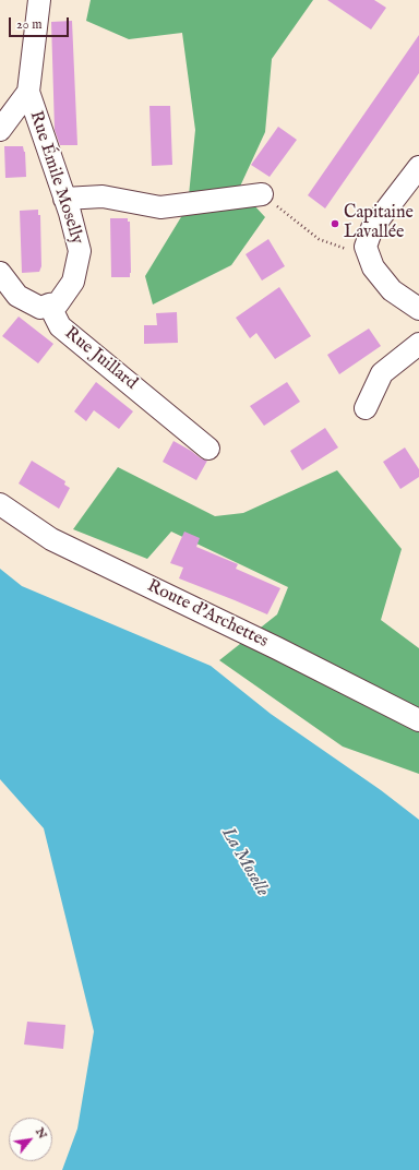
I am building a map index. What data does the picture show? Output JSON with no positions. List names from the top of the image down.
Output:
{
  "streets": {
    "street": ["Rue Émile Moselly", "Rue Juillard", "Route d'Archettes"]
  },
  "crossings": [
    ["Rue Émile Moselly", "Rue Juillard"]
  ],
  "water": ["La Moselle"],
  "places": ["Capitaine Lavallée"],
  "scale_bar": "20 m",
  "north": "top right"
}
